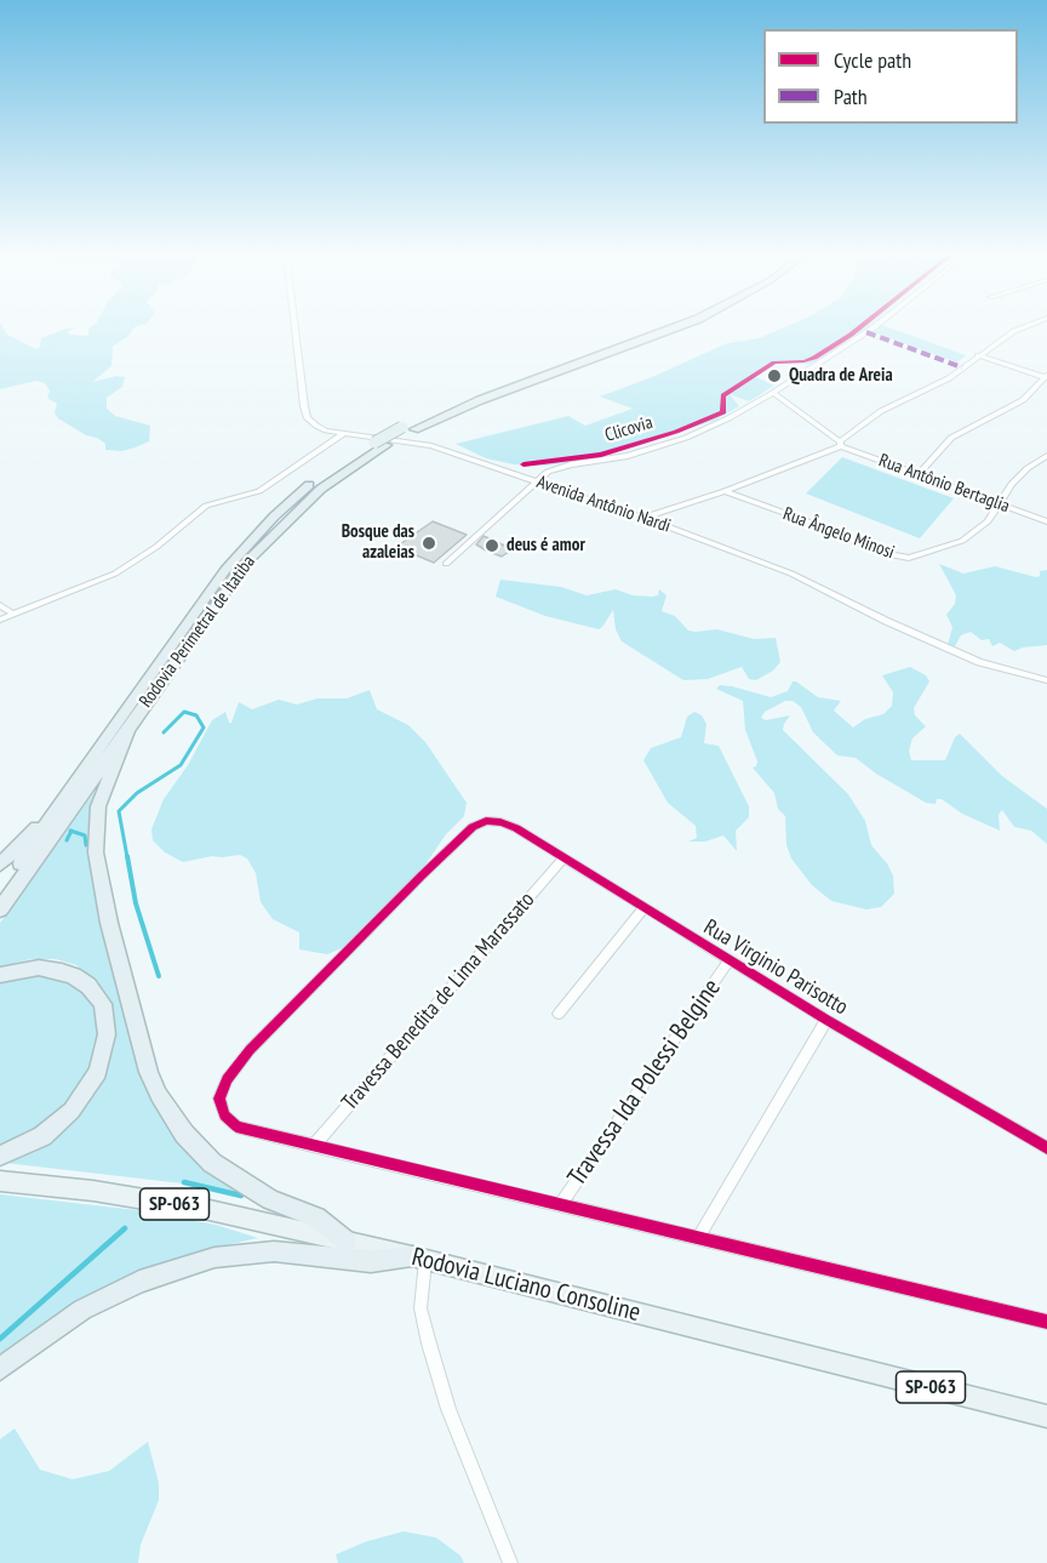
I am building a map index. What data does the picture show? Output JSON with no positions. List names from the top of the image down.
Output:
{
  "streets": {
    "highway": ["Rodovia Perimetral de Itatiba"],
    "main road": ["SP-063", "Rodovia Luciano Consoline"],
    "street": [
      "Rua Antônio Bertaglia",
      "Avenida Antônio Nardi",
      "Rua Ângelo Minosi",
      "Rua Virginio Parisotto",
      "Travessa Benedita de Lima Marassato",
      "Travessa Ida Polessi Belgine"
    ],
    "cycle path": ["Clicovia"]
  },
  "crossings": [
    ["Rua Antônio Bertaglia", "Rua Ângelo Minosi"],
    ["Rua Virginio Parisotto", "Travessa Benedita de Lima Marassato"],
    ["Rua Virginio Parisotto", "Travessa Ida Polessi Belgine"]
  ],
  "places": ["Quadra de Areia", "Bosque das azaleias", "deus é amor"],
  "legend": ["Cycle path", "Path"]
}
